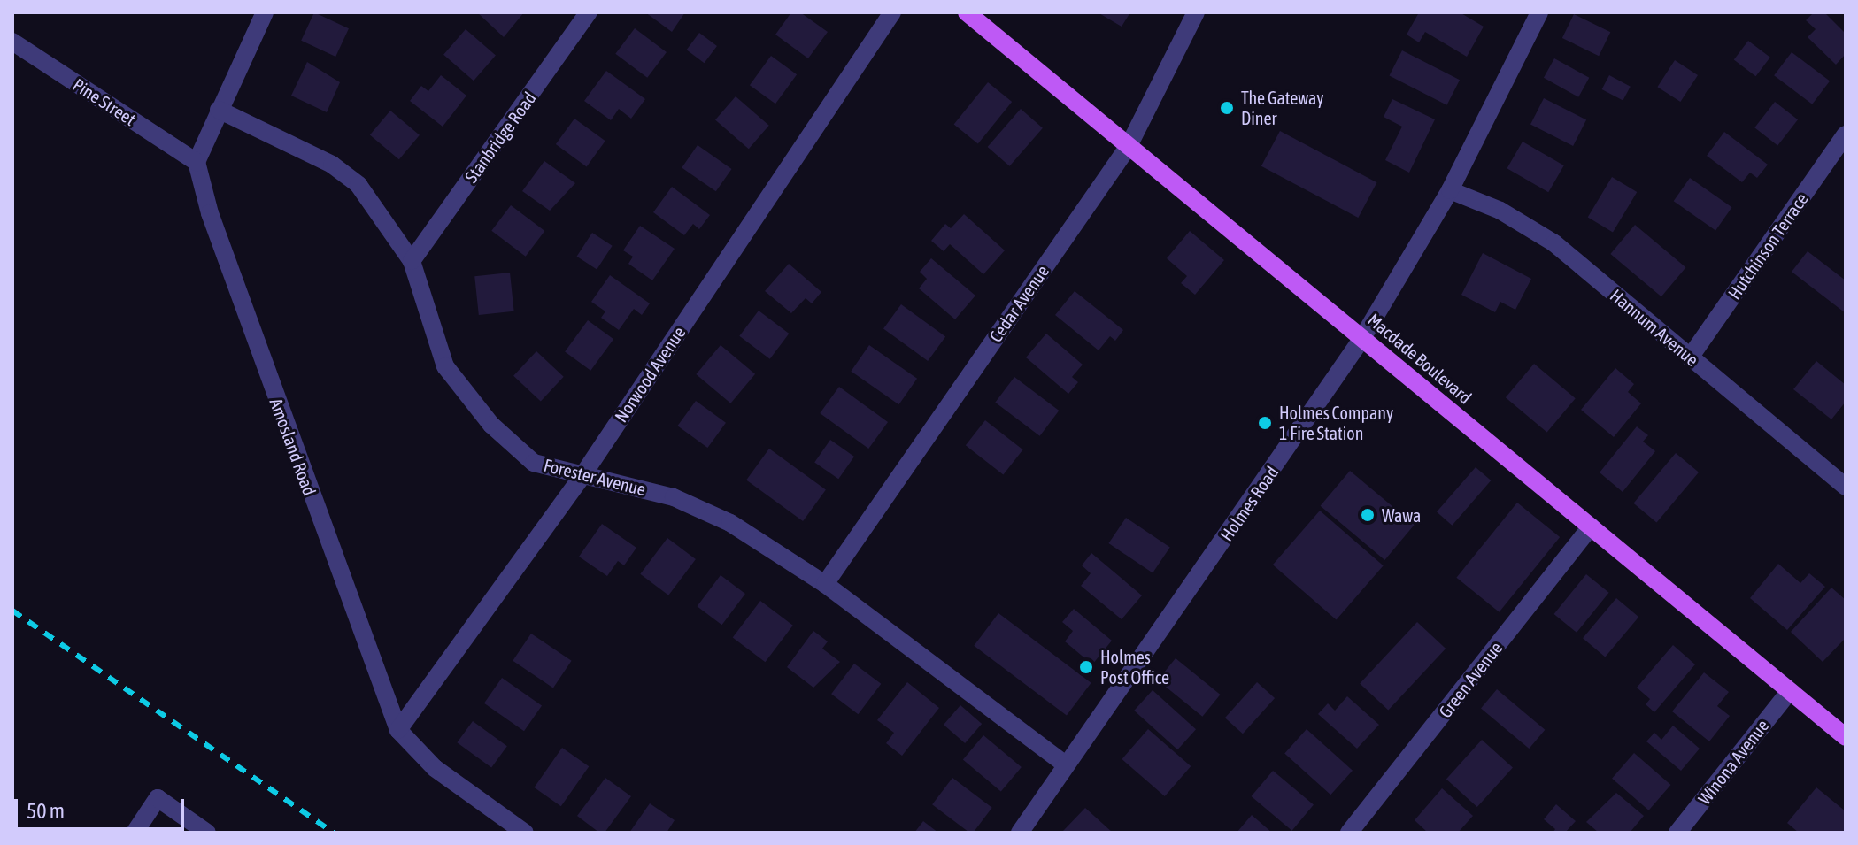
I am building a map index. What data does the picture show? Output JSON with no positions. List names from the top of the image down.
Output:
{
  "streets": {
    "main road": ["Macdade Boulevard"],
    "street": [
      "Pine Street",
      "Stanbridge Road",
      "Hutchinson Terrace",
      "Cedar Avenue",
      "Hannum Avenue",
      "Norwood Avenue",
      "Amosland Road",
      "Forester Avenue",
      "Holmes Road",
      "Green Avenue",
      "Winona Avenue"
    ]
  },
  "crossings": [
    ["Pine Street", "Amosland Road"],
    ["Stanbridge Road", "Forester Avenue"],
    ["Hutchinson Terrace", "Hannum Avenue"],
    ["Cedar Avenue", "Macdade Boulevard"],
    ["Cedar Avenue", "Forester Avenue"],
    ["Hannum Avenue", "Holmes Road"],
    ["Macdade Boulevard", "Holmes Road"],
    ["Macdade Boulevard", "Green Avenue"],
    ["Macdade Boulevard", "Winona Avenue"],
    ["Norwood Avenue", "Amosland Road"],
    ["Norwood Avenue", "Forester Avenue"],
    ["Forester Avenue", "Holmes Road"]
  ],
  "places": [
    "The Gateway Diner",
    "Holmes Company 1 Fire Station",
    "Wawa",
    "Holmes Post Office"
  ],
  "scale_bar": "50 m"
}
